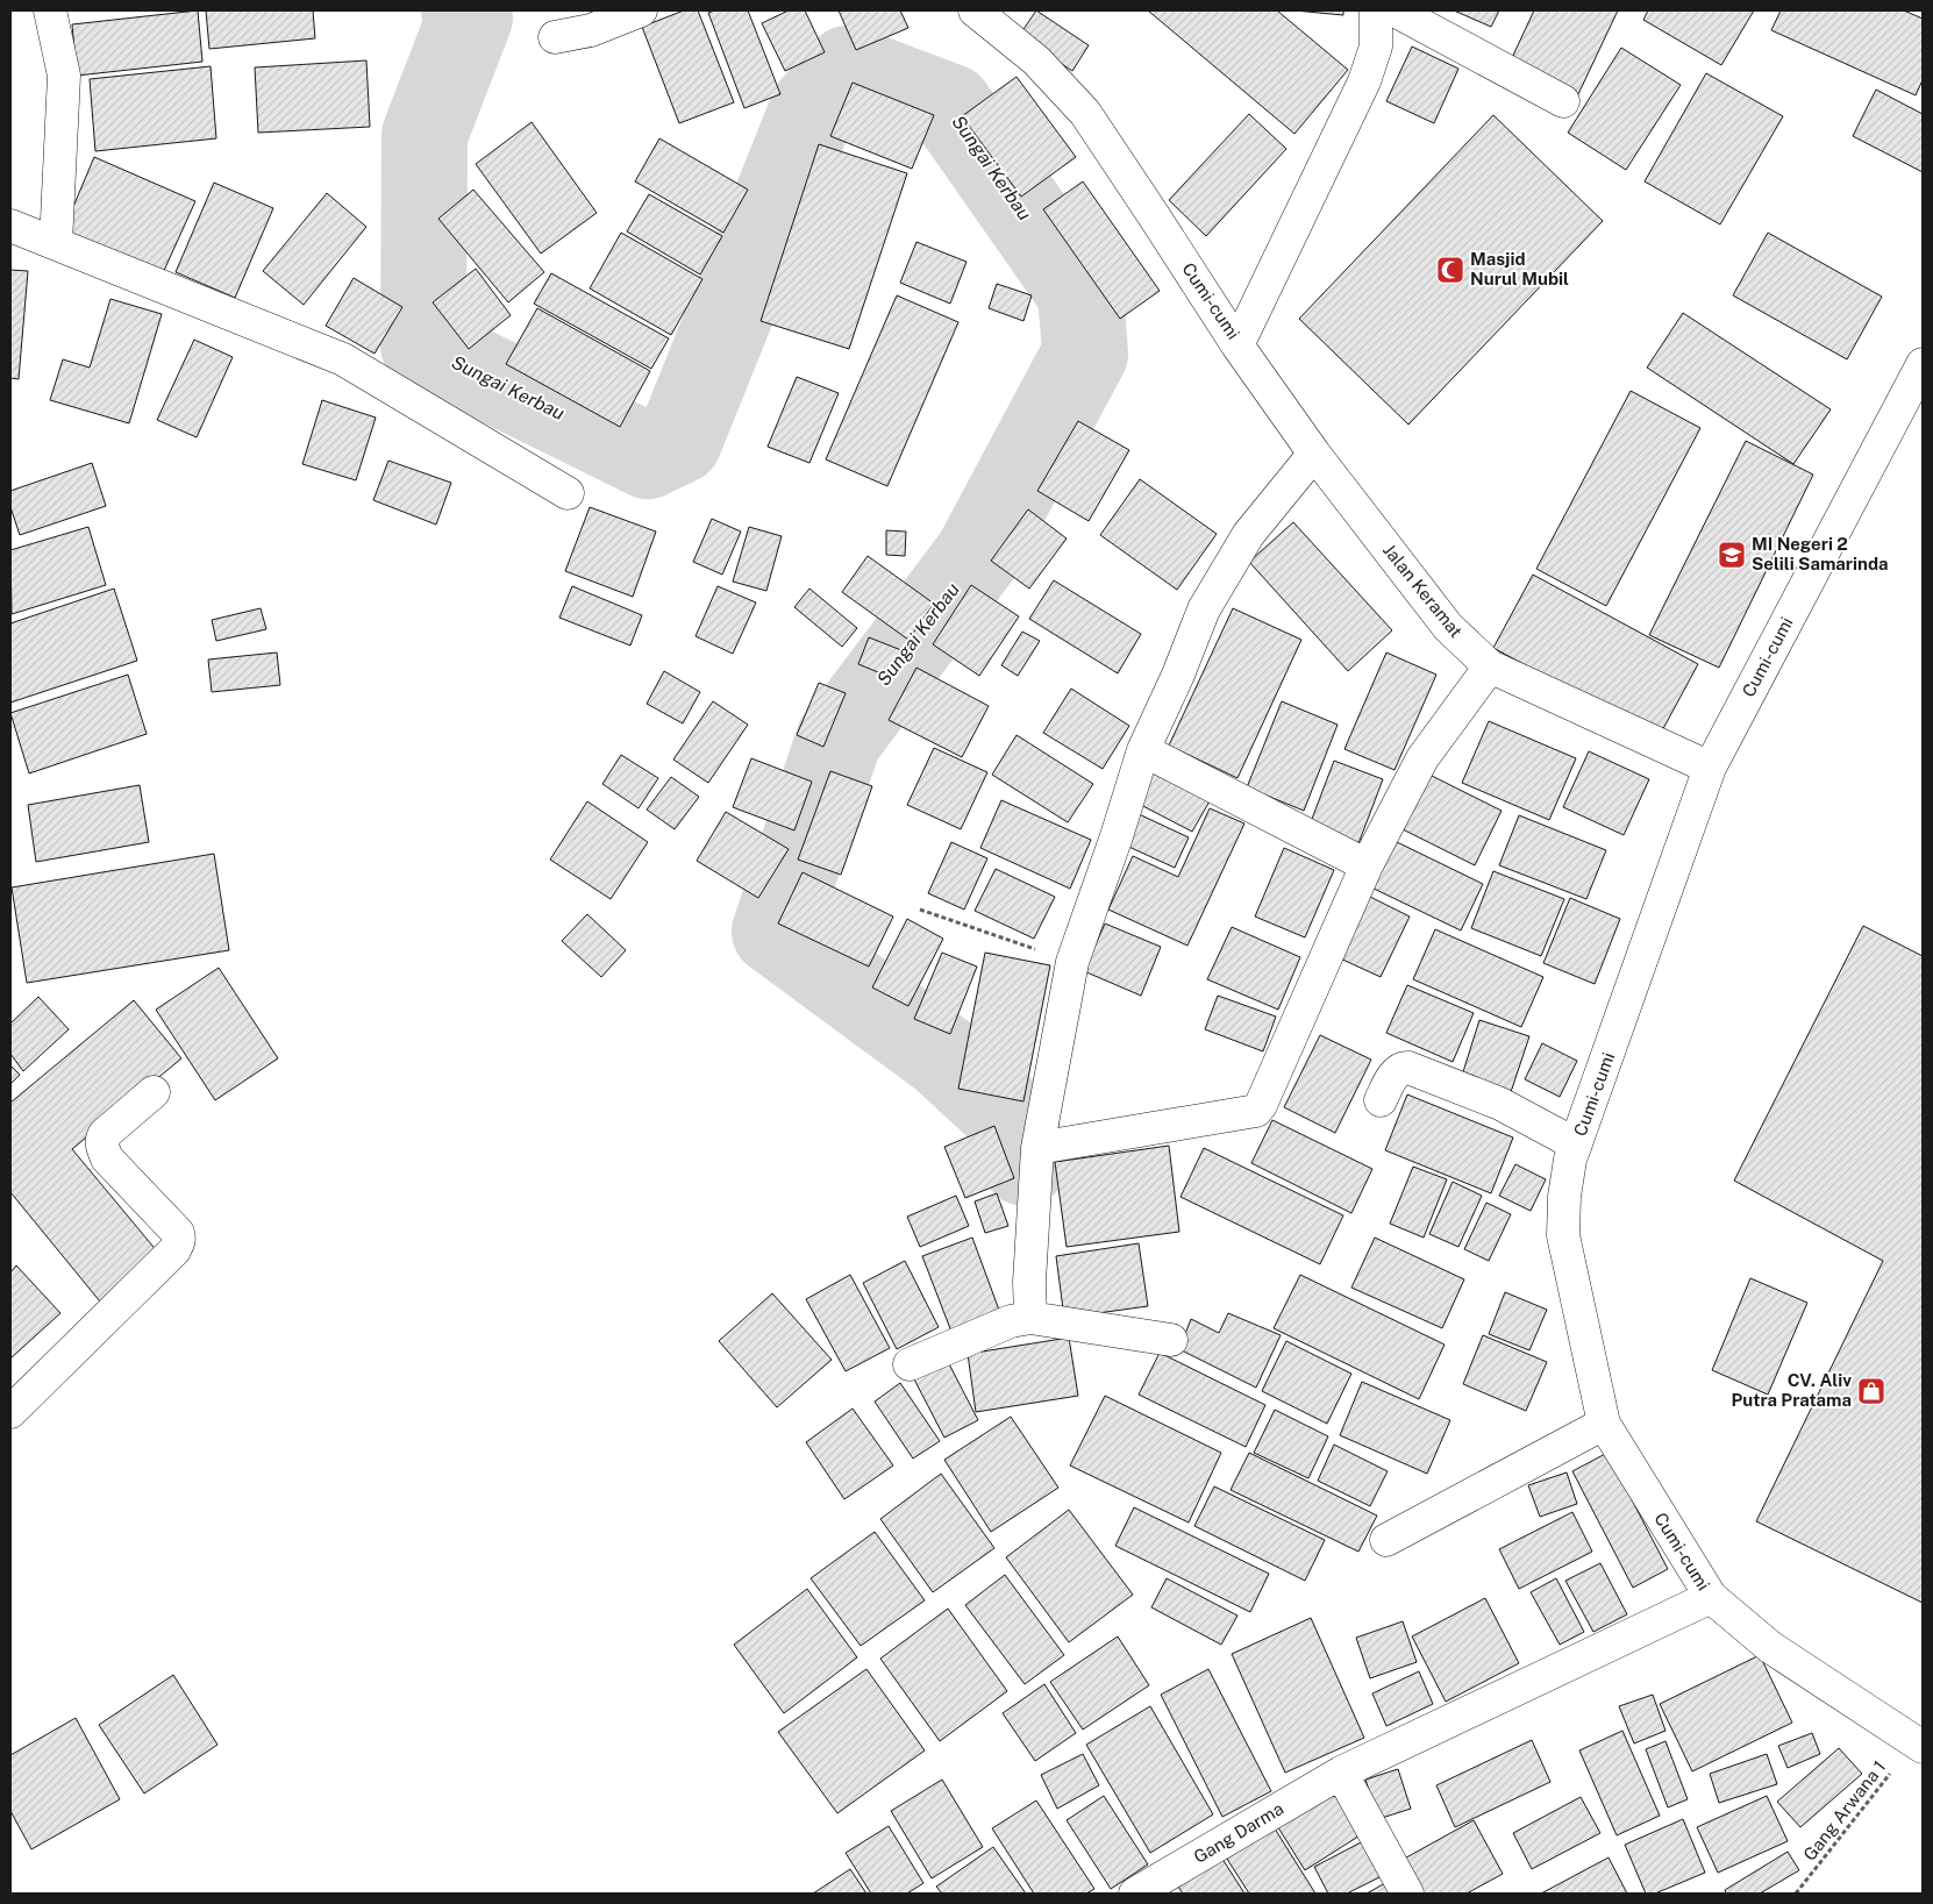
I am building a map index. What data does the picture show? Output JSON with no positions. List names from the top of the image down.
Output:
{
  "streets": {
    "street": ["Cumi-cumi", "Jalan Keramat", "Gang Darma"],
    "path": ["Gang Arwana 1"]
  },
  "crossings": [
    ["Cumi-cumi", "Jalan Keramat"],
    ["Cumi-cumi", "Gang Arwana 1"],
    ["Cumi-cumi", "Gang Darma"]
  ],
  "water": ["Sungai Kerbau"],
  "places": {
    "mosque": ["Masjid Nurul Mubil"],
    "school or university": ["MI Negeri 2 Selili Samarinda"],
    "shop": ["CV. Aliv Putra Pratama"]
  }
}
